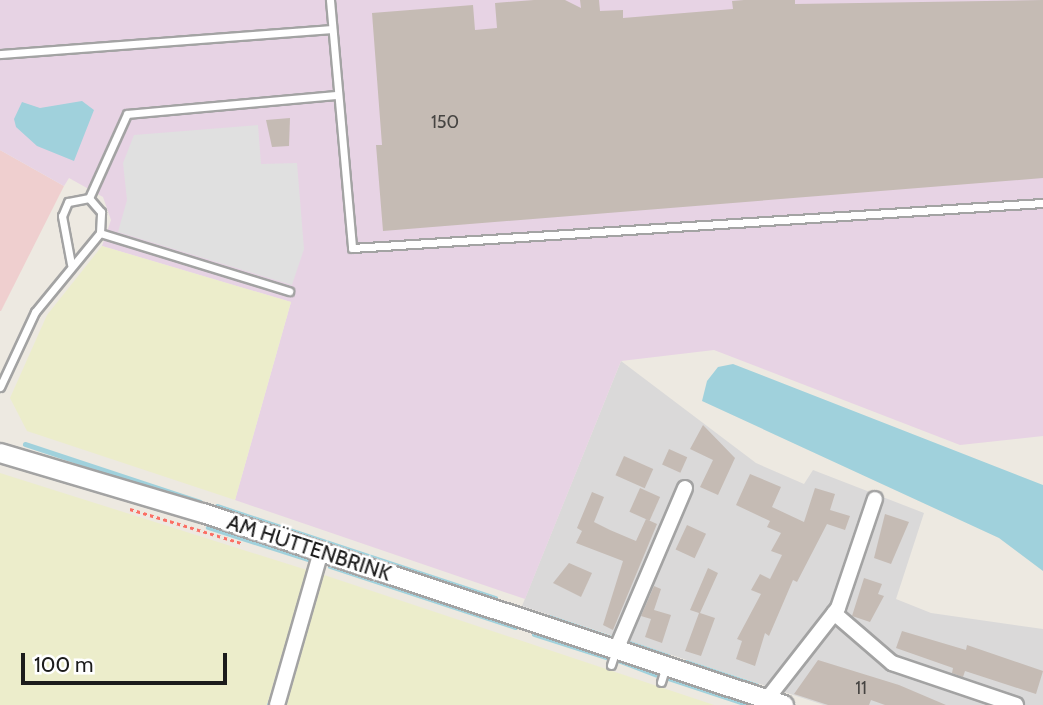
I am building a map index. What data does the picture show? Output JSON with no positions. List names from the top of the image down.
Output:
{
  "streets": {
    "street": ["AM HÜTTENBRINK"]
  },
  "house_numbers": ["150", "11"],
  "scale_bar": "100 m"
}
